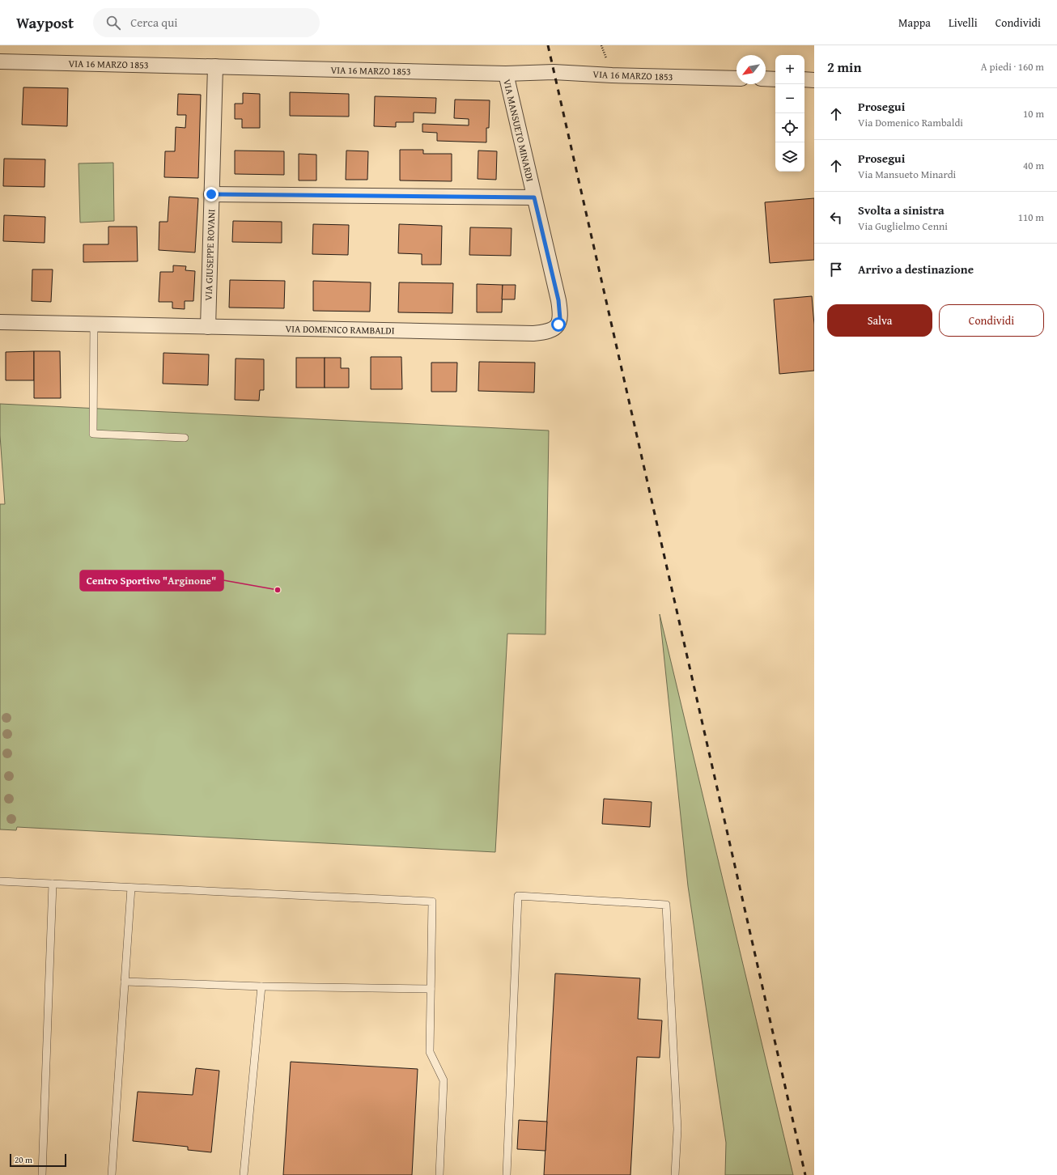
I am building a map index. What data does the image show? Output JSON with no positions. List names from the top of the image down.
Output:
{
  "streets": {
    "street": [
      "VIA 16 MARZO 1853",
      "VIA MANSUETO MINARDI",
      "VIA GIUSEPPE ROVANI",
      "VIA DOMENICO RAMBALDI"
    ]
  },
  "crossings": [
    ["VIA 16 MARZO 1853", "VIA MANSUETO MINARDI"],
    ["VIA 16 MARZO 1853", "VIA GIUSEPPE ROVANI"],
    ["VIA MANSUETO MINARDI", "VIA DOMENICO RAMBALDI"],
    ["VIA GIUSEPPE ROVANI", "VIA DOMENICO RAMBALDI"]
  ],
  "places": ["Centro Sportivo \"Arginone\""],
  "scale_bar": "20 m",
  "north": "bottom left",
  "page": {
    "header": "Waypost",
    "search": "Cerca qui",
    "nav": ["Mappa", "Livelli", "Condividi"],
    "heading": ["2 min", "A piedi · 160 m"],
    "map_buttons": ["+", "−"],
    "list": [
      ["Prosegui", "Via Domenico Rambaldi", "10 m"],
      ["Prosegui", "Via Mansueto Minardi", "40 m"],
      ["Svolta a sinistra", "Via Guglielmo Cenni", "110 m"],
      "Arrivo a destinazione"
    ],
    "buttons": ["Salva", "Condividi"],
    "scale": "20 m"
  }
}
